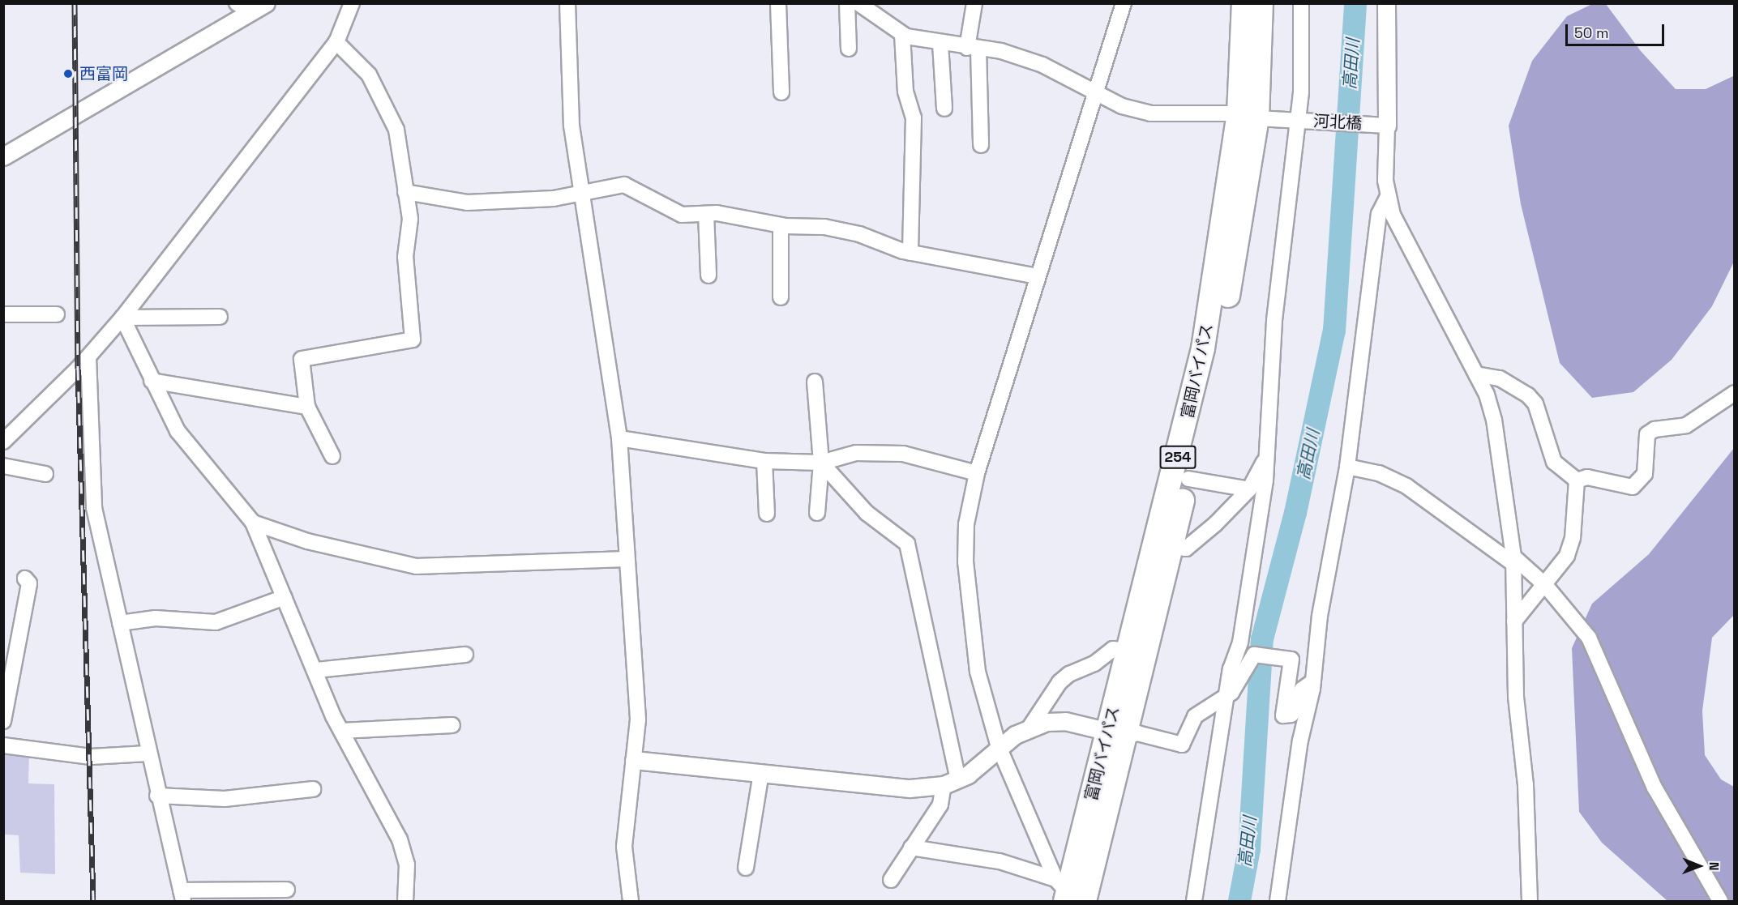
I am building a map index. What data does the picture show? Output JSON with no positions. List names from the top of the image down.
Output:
{
  "streets": {
    "highway": ["富岡バイパス", "254"],
    "street": ["河北橋"]
  },
  "crossings": [
    ["河北橋", "富岡バイパス"]
  ],
  "water": ["高田川"],
  "places": ["西富岡"],
  "scale_bar": "50 m",
  "north": "right"
}
